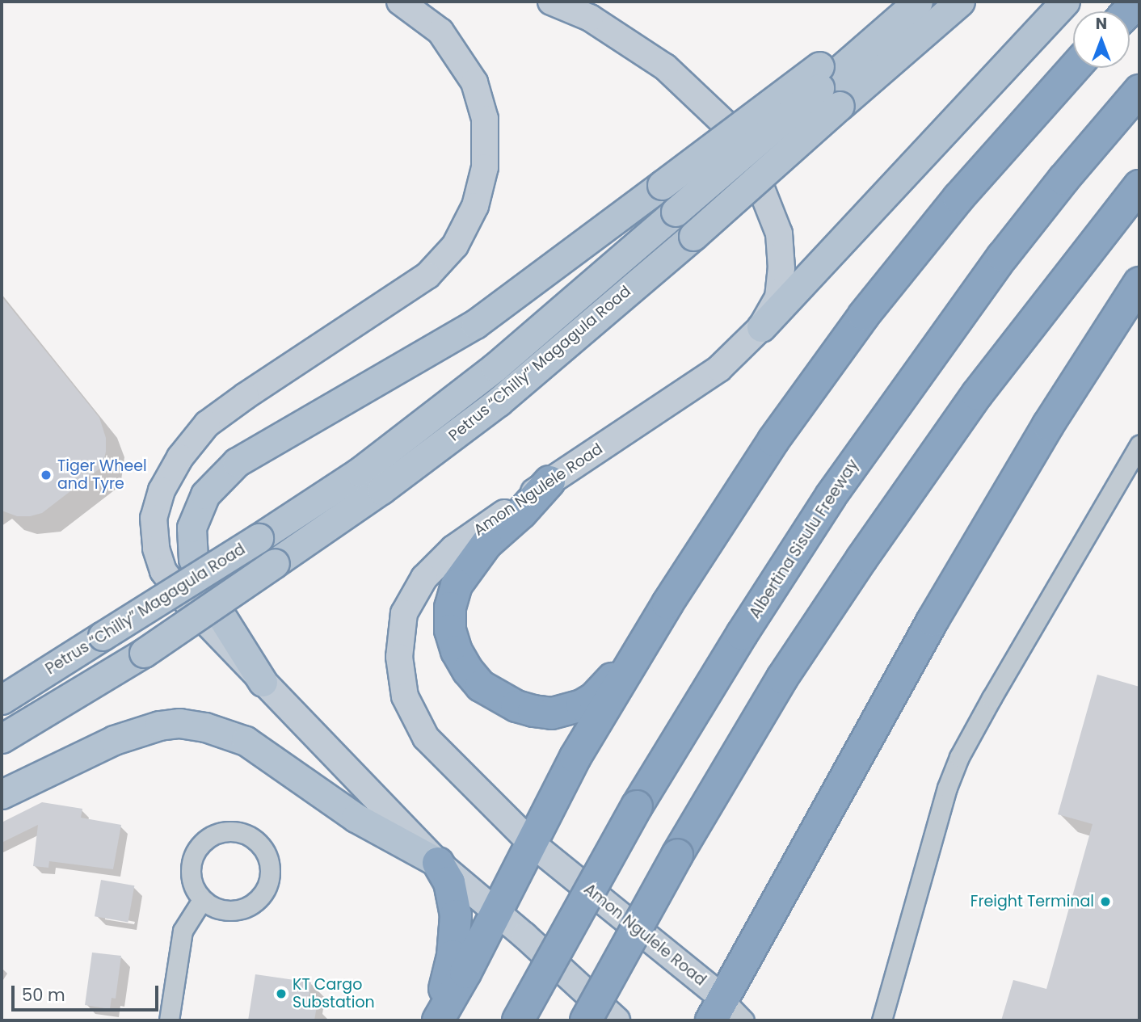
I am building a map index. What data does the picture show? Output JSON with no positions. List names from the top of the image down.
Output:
{
  "streets": {
    "highway": ["Albertina Sisulu Freeway"],
    "main road": ["Petrus “Chilly” Magagula Road", "Amon Ngulele Road"]
  },
  "places": ["Tiger Wheel and Tyre", "Freight Terminal", "KT Cargo Substation"],
  "scale_bar": "50 m",
  "north": "top"
}
